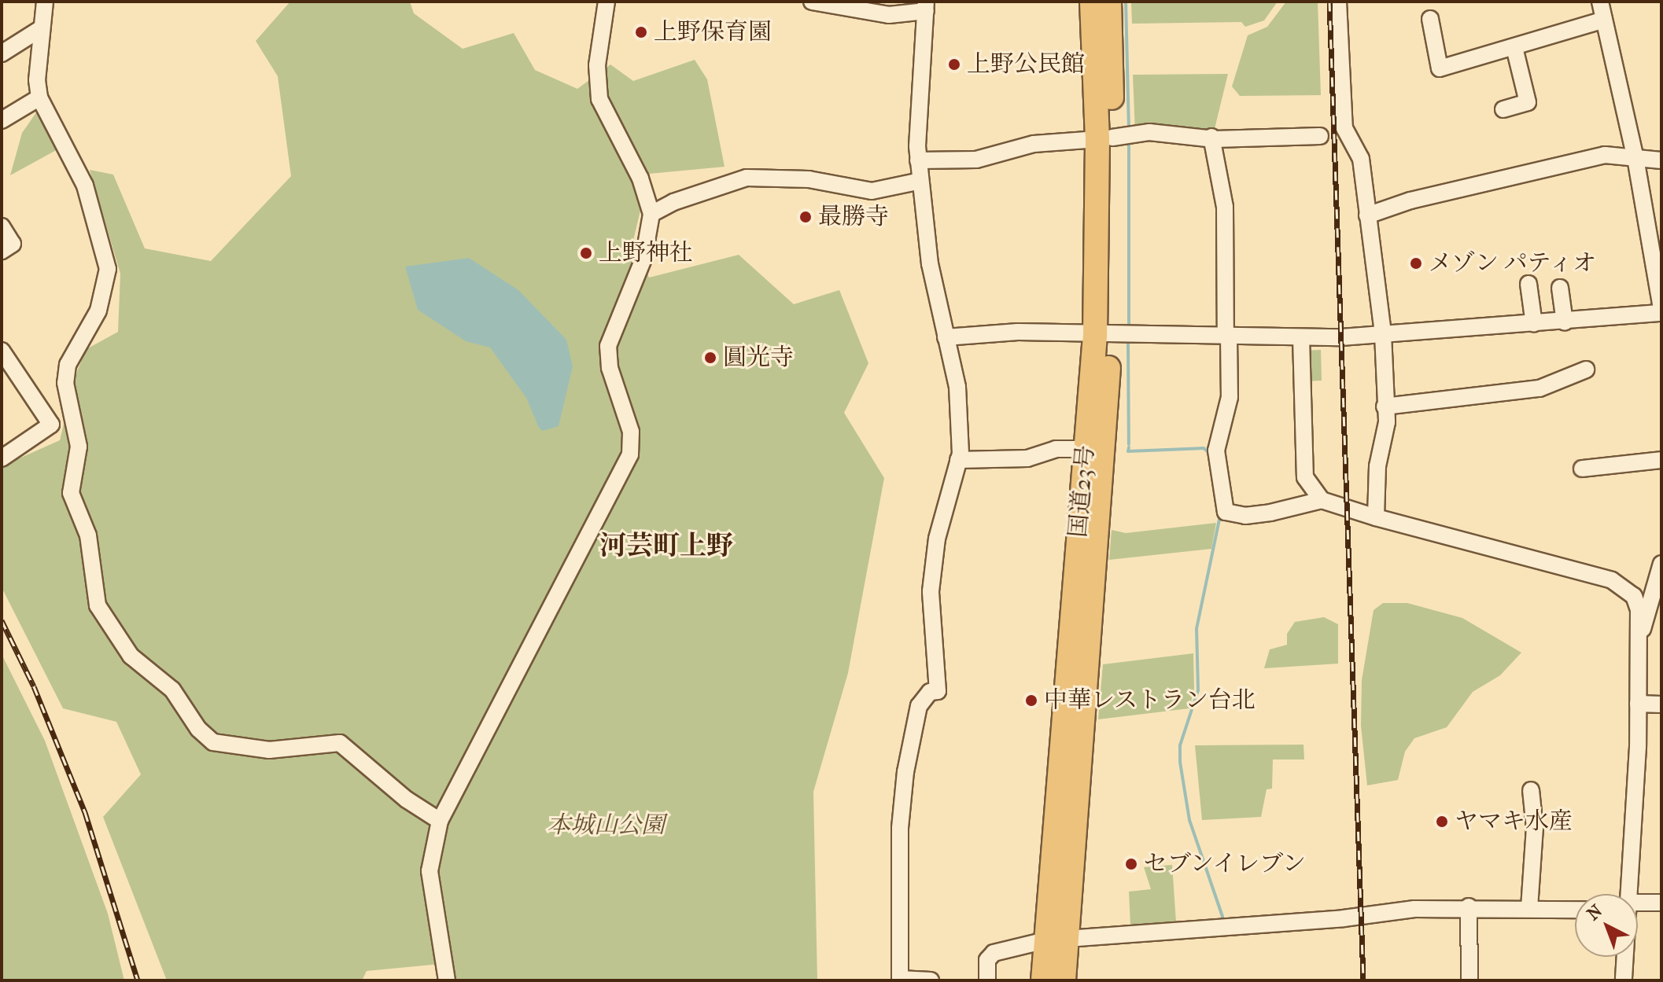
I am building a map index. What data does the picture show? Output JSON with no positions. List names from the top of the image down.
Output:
{
  "streets": {
    "highway": ["国道23号"]
  },
  "districts": ["河芸町上野"],
  "parks": ["本城山公園"],
  "places": [
    "上野保育園",
    "上野公民館",
    "最勝寺",
    "上野神社",
    "メゾン パティオ",
    "圓光寺",
    "中華レストラン台北",
    "ヤマキ水産",
    "セブンイレブン"
  ],
  "north": "top left"
}
